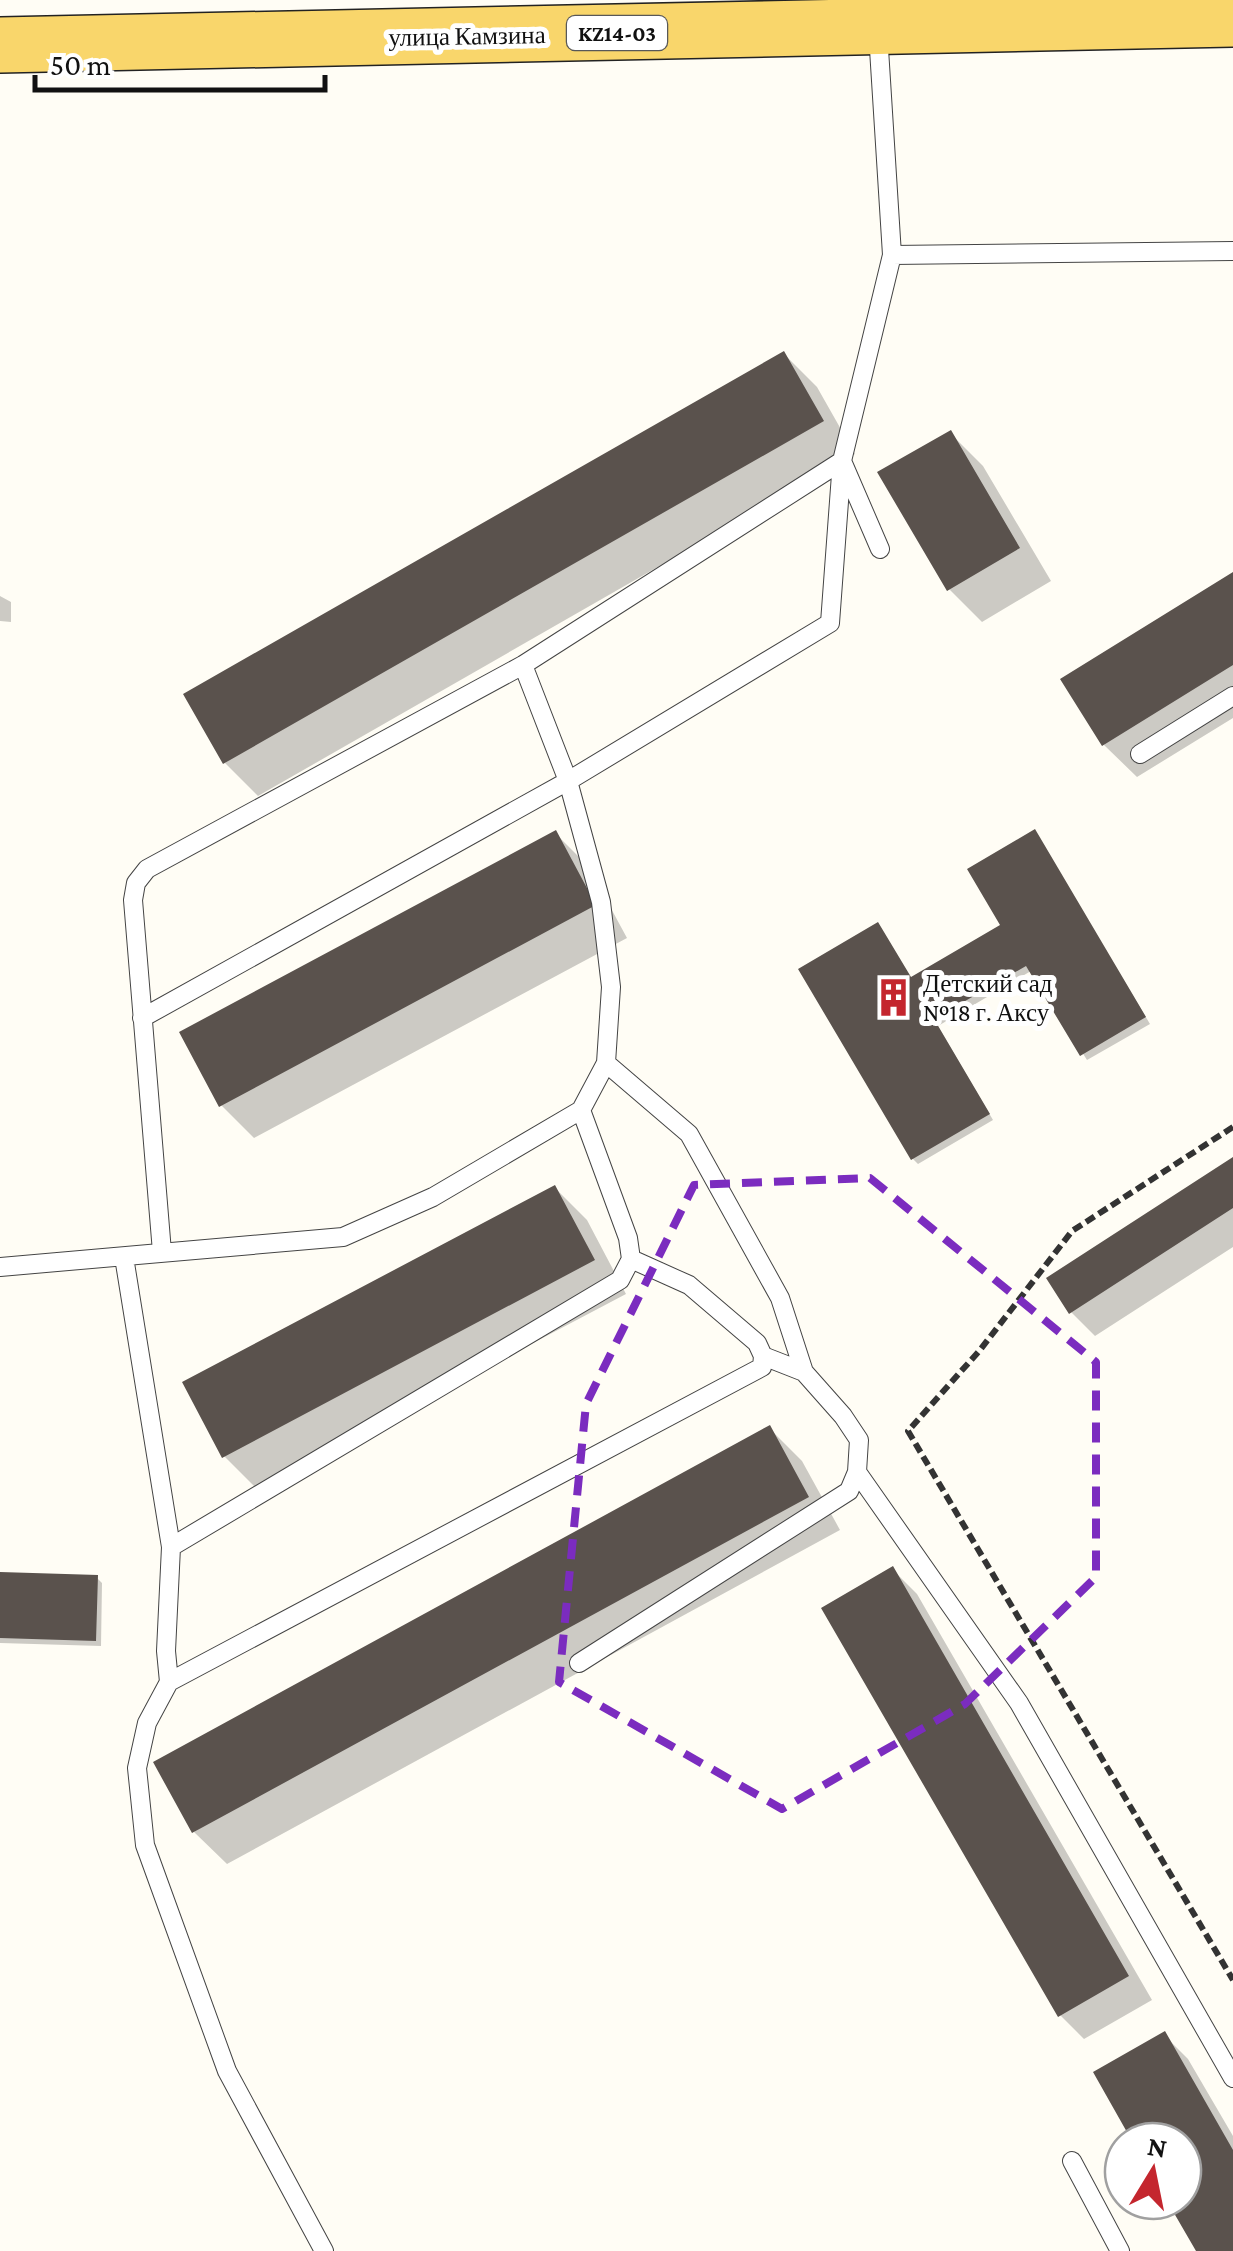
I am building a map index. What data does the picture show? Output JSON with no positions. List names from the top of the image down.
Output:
{
  "streets": {
    "main road": ["KZ14-03", "улица Камзина"]
  },
  "places": {
    "building": ["Детский сад №18 г. Аксу"]
  },
  "scale_bar": "50 m",
  "north": "top"
}
